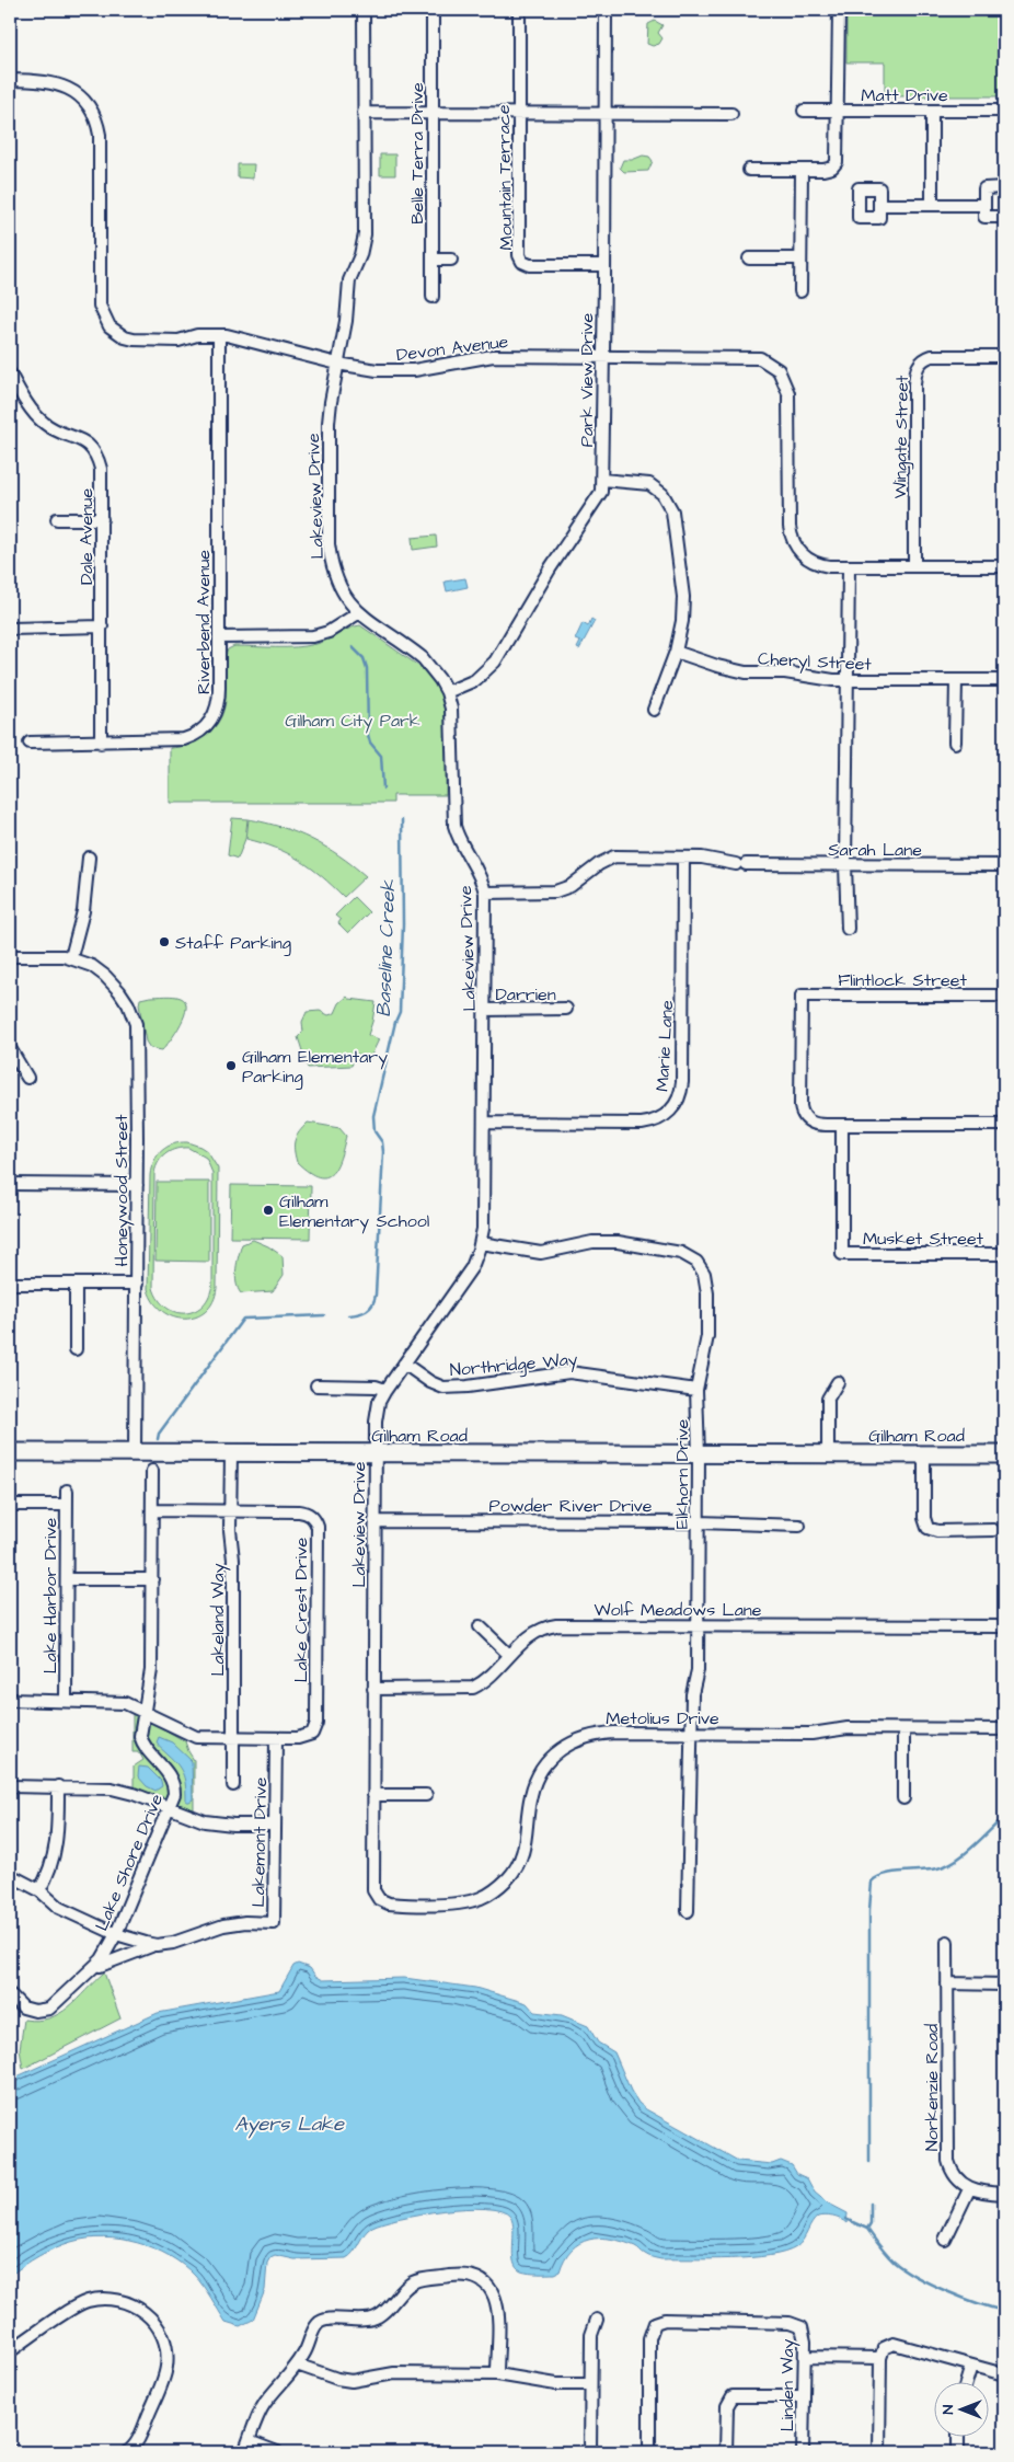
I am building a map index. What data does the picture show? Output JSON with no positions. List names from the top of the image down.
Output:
{
  "streets": {
    "street": [
      "Matt Drive",
      "Belle Terra Drive",
      "Mountain Terrace",
      "Devon Avenue",
      "Park View Drive",
      "Wingate Street",
      "Lakeview Drive",
      "Dale Avenue",
      "Riverbend Avenue",
      "Cheryl Street",
      "Sarah Lane",
      "Flintlock Street",
      "Darrien",
      "Marie Lane",
      "Honeywood Street",
      "Musket Street",
      "Northridge Way",
      "Gilham Road",
      "Elkhorn Drive",
      "Powder River Drive",
      "Lake Harbor Drive",
      "Wolf Meadows Lane",
      "Lake Crest Drive",
      "Lakeland Way",
      "Metolius Drive",
      "Lakemont Drive",
      "Lake Shore Drive",
      "Norkenzie Road",
      "Linden Way"
    ]
  },
  "crossings": [
    ["Mountain Terrace", "Park View Drive"],
    ["Devon Avenue", "Park View Drive"],
    ["Devon Avenue", "Wingate Street"],
    ["Devon Avenue", "Lakeview Drive"],
    ["Devon Avenue", "Riverbend Avenue"],
    ["Park View Drive", "Lakeview Drive"],
    ["Lakeview Drive", "Sarah Lane"],
    ["Lakeview Drive", "Darrien"],
    ["Lakeview Drive", "Marie Lane"],
    ["Lakeview Drive", "Northridge Way"],
    ["Lakeview Drive", "Gilham Road"],
    ["Lakeview Drive", "Elkhorn Drive"],
    ["Lakeview Drive", "Powder River Drive"],
    ["Lakeview Drive", "Wolf Meadows Lane"],
    ["Lakeview Drive", "Metolius Drive"],
    ["Dale Avenue", "Riverbend Avenue"],
    ["Sarah Lane", "Marie Lane"],
    ["Flintlock Street", "Musket Street"],
    ["Honeywood Street", "Gilham Road"],
    ["Northridge Way", "Elkhorn Drive"],
    ["Gilham Road", "Elkhorn Drive"],
    ["Gilham Road", "Lakeland Way"],
    ["Elkhorn Drive", "Powder River Drive"],
    ["Elkhorn Drive", "Wolf Meadows Lane"],
    ["Elkhorn Drive", "Metolius Drive"],
    ["Lake Crest Drive", "Lakeland Way"],
    ["Lake Crest Drive", "Lakemont Drive"],
    ["Lake Crest Drive", "Lake Shore Drive"],
    ["Lakemont Drive", "Lake Shore Drive"]
  ],
  "water": ["Baseline Creek", "Ayers Lake"],
  "parks": ["Gilham City Park"],
  "places": ["Staff Parking", "Gilham Elementary Parking", "Gilham Elementary School"],
  "north": "left"
}
